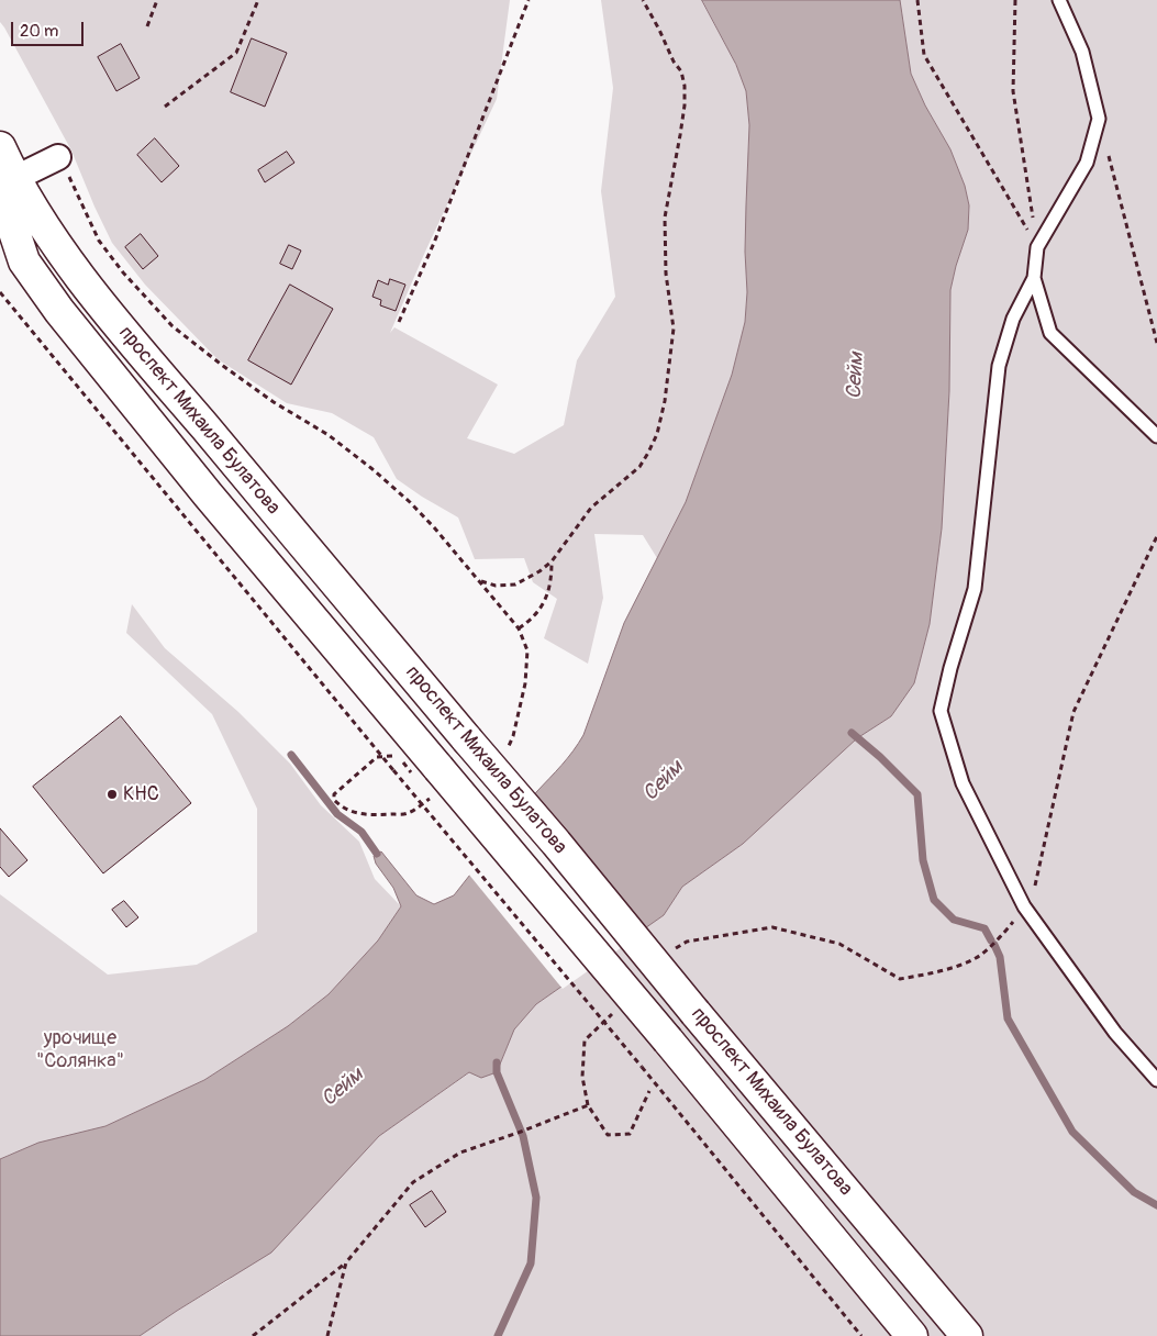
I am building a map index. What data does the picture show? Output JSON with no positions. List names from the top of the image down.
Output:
{
  "streets": {
    "street": ["проспект Михаила Булатова"]
  },
  "water": ["Сейм"],
  "parks": ["урочище \"Солянка\""],
  "places": ["КНС"],
  "scale_bar": "20 m"
}
